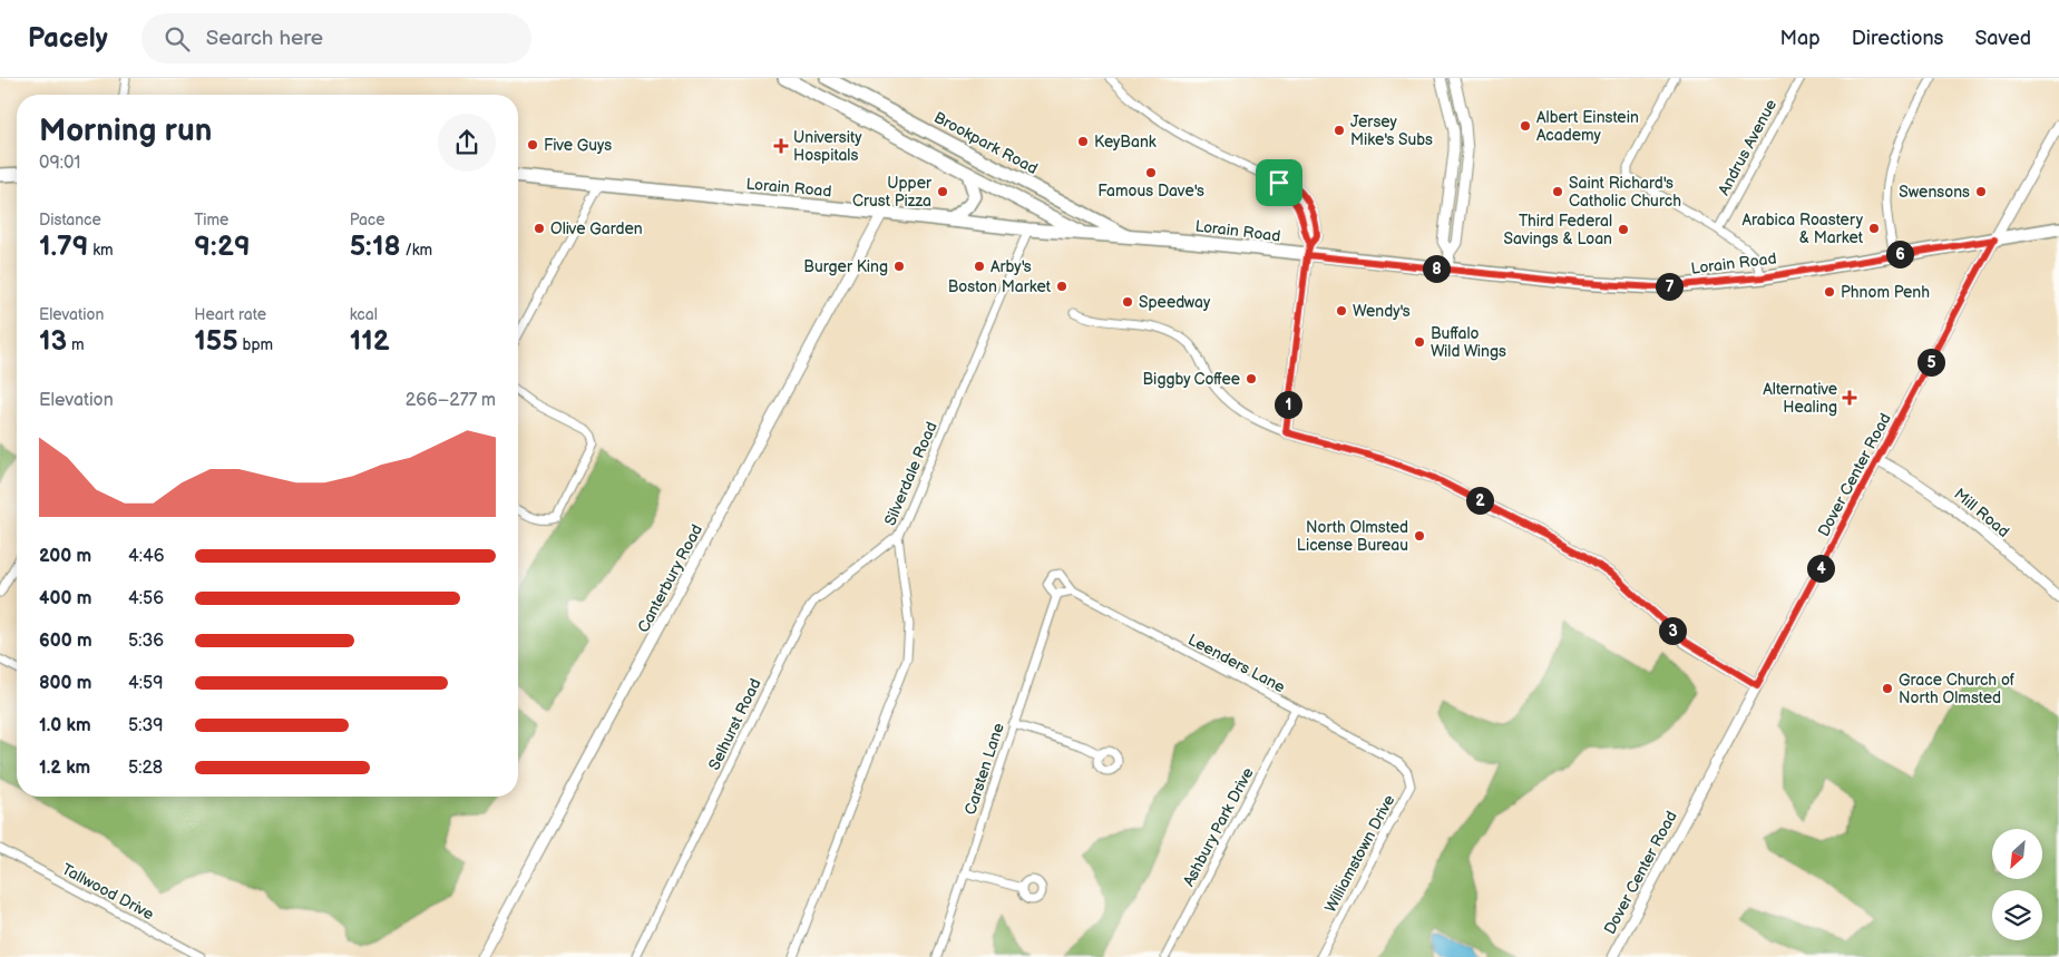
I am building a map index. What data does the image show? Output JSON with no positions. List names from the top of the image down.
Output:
{
  "streets": {
    "main road": ["Brookpark Road", "Lorain Road"],
    "street": [
      "Andrus Avenue",
      "Silverdale Road",
      "Dover Center Road",
      "Mill Road",
      "Canterbury Road",
      "Leenders Lane",
      "Selhurst Road",
      "Carsten Lane",
      "Ashbury Park Drive",
      "Williamstown Drive",
      "Tallwood Drive"
    ]
  },
  "crossings": [
    ["Brookpark Road", "Lorain Road"],
    ["Lorain Road", "Silverdale Road"],
    ["Lorain Road", "Dover Center Road"],
    ["Lorain Road", "Canterbury Road"],
    ["Silverdale Road", "Selhurst Road"],
    ["Dover Center Road", "Mill Road"],
    ["Leenders Lane", "Carsten Lane"],
    ["Leenders Lane", "Ashbury Park Drive"],
    ["Leenders Lane", "Williamstown Drive"]
  ],
  "places": {
    "other": [
      "Albert Einstein Academy",
      "Jersey Mike's Subs",
      "KeyBank",
      "Five Guys",
      "Famous Dave's",
      "Upper Crust Pizza",
      "Saint Richard's Catholic Church",
      "Swensons",
      "Olive Garden",
      "Arabica Roastery & Market",
      "Third Federal Savings & Loan",
      "Burger King",
      "Arby's",
      "Boston Market",
      "Phnom Penh",
      "Speedway",
      "Wendy's",
      "Buffalo Wild Wings",
      "Biggby Coffee",
      "North Olmsted License Bureau",
      "Grace Church of North Olmsted"
    ],
    "health": ["University Hospitals", "Alternative Healing"]
  },
  "north": "bottom left",
  "page": {
    "header": "Pacely",
    "search": "Search here",
    "nav": ["Map", "Directions", "Saved"],
    "heading": ["Morning run", "09:01"],
    "stats": [
      ["Distance", "1.79 km"],
      ["Time", "9:29"],
      ["Pace", "5:18 /km"],
      ["Elevation", "13 m"],
      ["Heart rate", "155 bpm"],
      ["kcal", "112"]
    ],
    "pins": [
      "6",
      "8",
      "7",
      "5",
      "1",
      "2",
      "4",
      "3"
    ],
    "chart": ["Elevation", "266–277 m"],
    "list": [
      {
        "name": "200 m",
        "note": "4:46"
      },
      {
        "name": "400 m",
        "note": "4:56"
      },
      {
        "name": "600 m",
        "note": "5:36"
      },
      {
        "name": "800 m",
        "note": "4:59"
      },
      {
        "name": "1.0 km",
        "note": "5:39"
      },
      {
        "name": "1.2 km",
        "note": "5:28"
      }
    ]
  }
}
